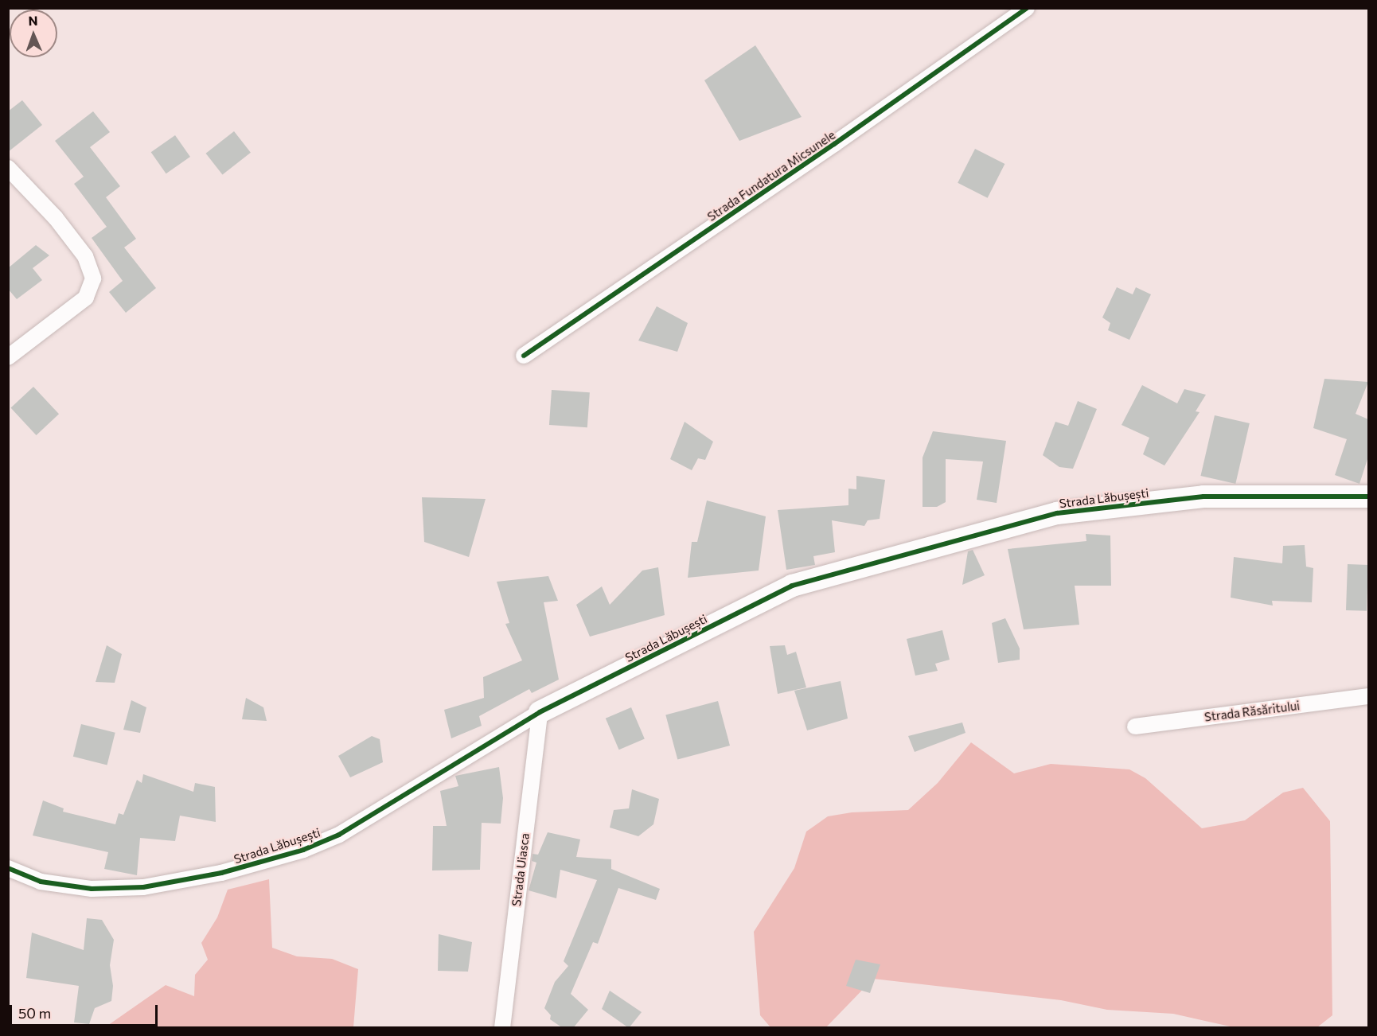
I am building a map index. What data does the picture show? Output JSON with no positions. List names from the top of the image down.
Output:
{
  "streets": {
    "street": [
      "Strada Fundatura Micsunele",
      "Strada Lăbușești",
      "Strada Răsăritului",
      "Strada Uiasca"
    ]
  },
  "crossings": [
    ["Strada Lăbușești", "Strada Uiasca"]
  ],
  "scale_bar": "50 m",
  "north": "top"
}
